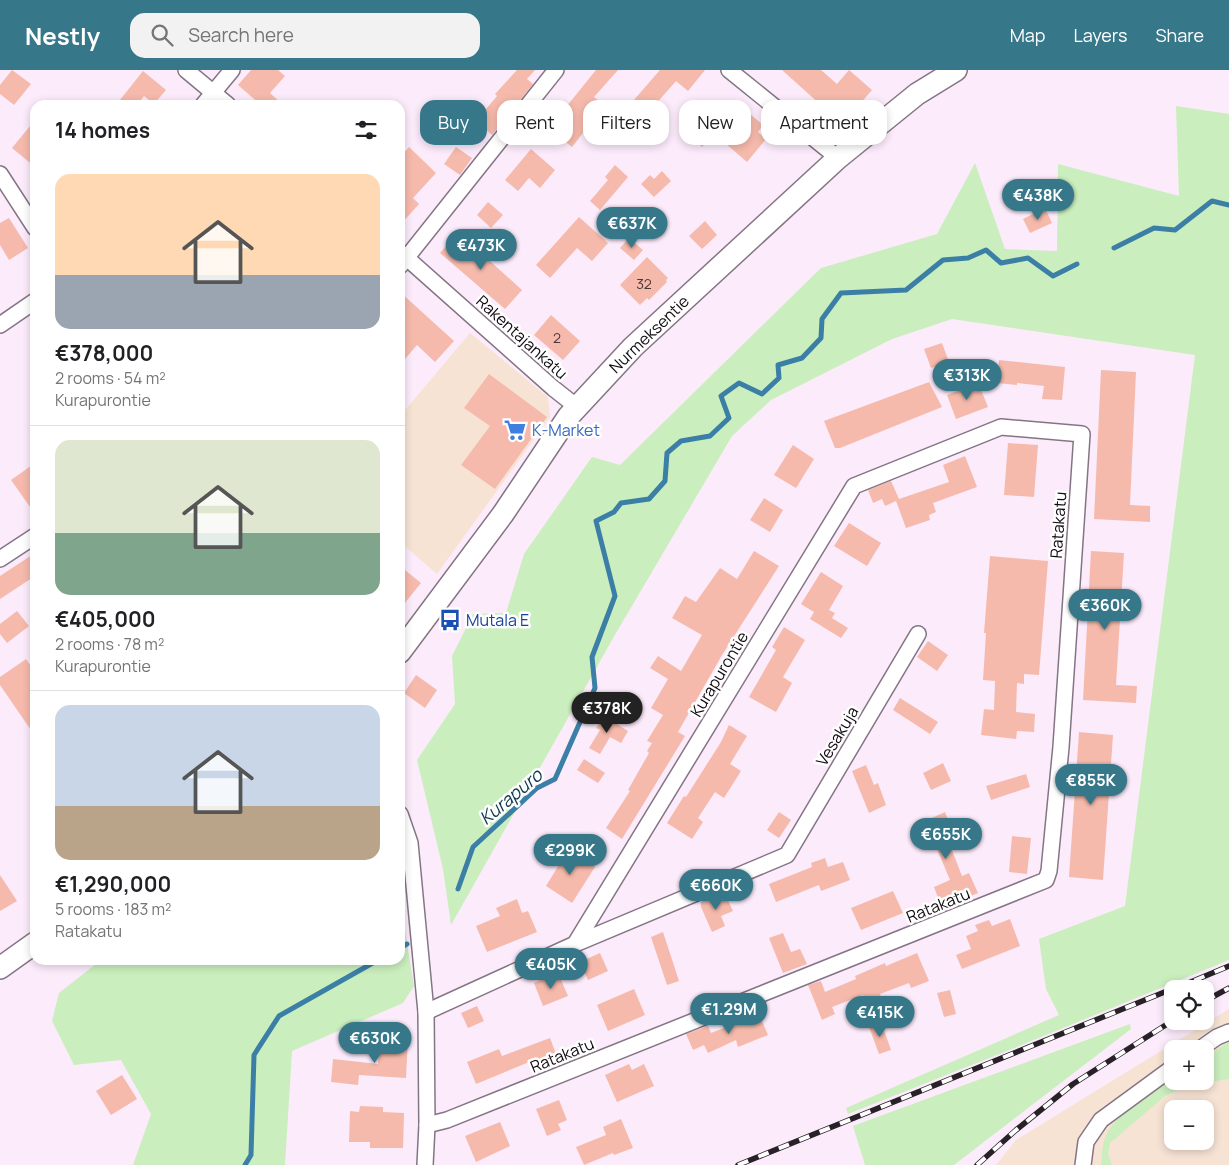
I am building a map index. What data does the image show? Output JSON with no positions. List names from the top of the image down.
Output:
{
  "streets": {
    "street": [
      "Nurmeksentie",
      "Rakentajankatu",
      "Ratakatu",
      "Kurapurontie",
      "Vesakuja"
    ]
  },
  "crossings": [
    ["Nurmeksentie", "Rakentajankatu"],
    ["Ratakatu", "Kurapurontie"],
    ["Kurapurontie", "Vesakuja"]
  ],
  "water": ["Kurapuro"],
  "places": {
    "supermarket": ["K-Market"],
    "bus stop": ["Mutala E"]
  },
  "house_numbers": ["32", "2"],
  "page": {
    "header": "Nestly",
    "search": "Search here",
    "nav": ["Map", "Layers", "Share"],
    "chip": [
      "Buy",
      "Rent",
      "Filters",
      "New",
      "Apartment"
    ],
    "heading": "14 homes",
    "list": [
      {
        "name": "€378,000",
        "note": "2 rooms · 54 m² · Kurapurontie"
      },
      {
        "name": "€405,000",
        "note": "2 rooms · 78 m² · Kurapurontie"
      },
      {
        "name": "€1,290,000",
        "note": "5 rooms · 183 m² · Ratakatu"
      }
    ],
    "price": [
      "€438K",
      "€637K",
      "€473K",
      "€313K",
      "€360K",
      "€378K",
      "€855K",
      "€655K",
      "€299K",
      "€660K",
      "€405K",
      "€1.29M",
      "€415K",
      "€630K"
    ],
    "map_buttons": ["+", "−"]
  }
}
